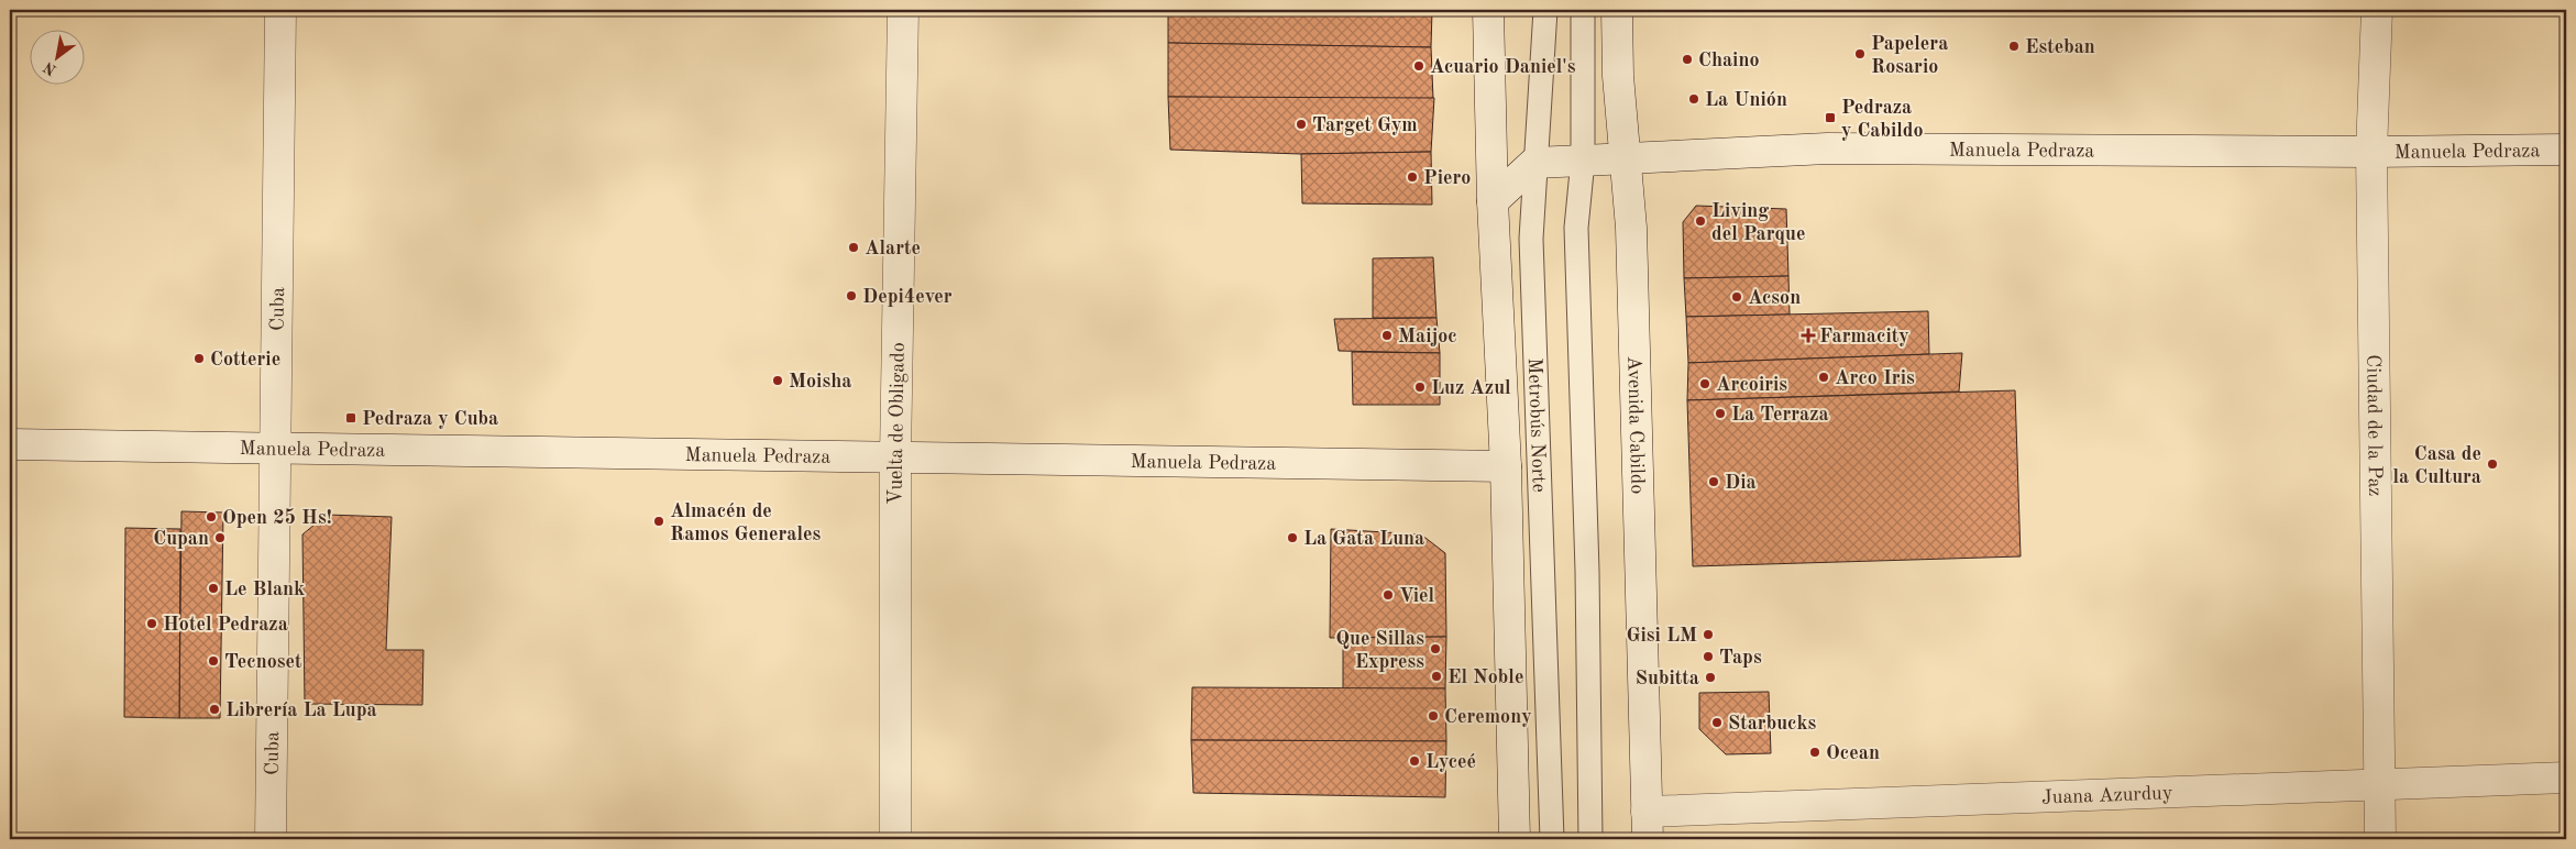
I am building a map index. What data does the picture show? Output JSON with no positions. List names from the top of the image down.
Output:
{
  "streets": {
    "street": [
      "Manuela Pedraza",
      "Cuba",
      "Vuelta de Obligado",
      "Avenida Cabildo",
      "Ciudad de la Paz",
      "Juana Azurduy"
    ],
    "lane": ["Metrobús Norte"]
  },
  "crossings": [
    ["Manuela Pedraza", "Cuba"],
    ["Manuela Pedraza", "Vuelta de Obligado"],
    ["Manuela Pedraza", "Metrobús Norte"],
    ["Manuela Pedraza", "Avenida Cabildo"],
    ["Manuela Pedraza", "Ciudad de la Paz"],
    ["Avenida Cabildo", "Juana Azurduy"],
    ["Ciudad de la Paz", "Juana Azurduy"]
  ],
  "places": {
    "other": [
      "Esteban",
      "Papelera Rosario",
      "Chaino",
      "Acuario Daniel's",
      "La Unión",
      "Target Gym",
      "Piero",
      "Living del Parque",
      "Alarte",
      "Depi4ever",
      "Acson",
      "Maijoc",
      "Cotterie",
      "Arco Iris",
      "Moisha",
      "Arcoiris",
      "Luz Azul",
      "La Terraza",
      "Casa de la Cultura",
      "Dia",
      "Open 25 Hs!",
      "Almacén de Ramos Generales",
      "Cupan",
      "La Gata Luna",
      "Le Blank",
      "Viel",
      "Hotel Pedraza",
      "Gisi LM",
      "Que Sillas Express",
      "Taps",
      "Tecnoset",
      "El Noble",
      "Subitta",
      "Librería La Lupa",
      "Ceremony",
      "Starbucks",
      "Ocean",
      "Lyceé"
    ],
    "transit": ["Pedraza y Cabildo", "Pedraza y Cuba"],
    "health": ["Farmacity"]
  },
  "north": "bottom left"
}
